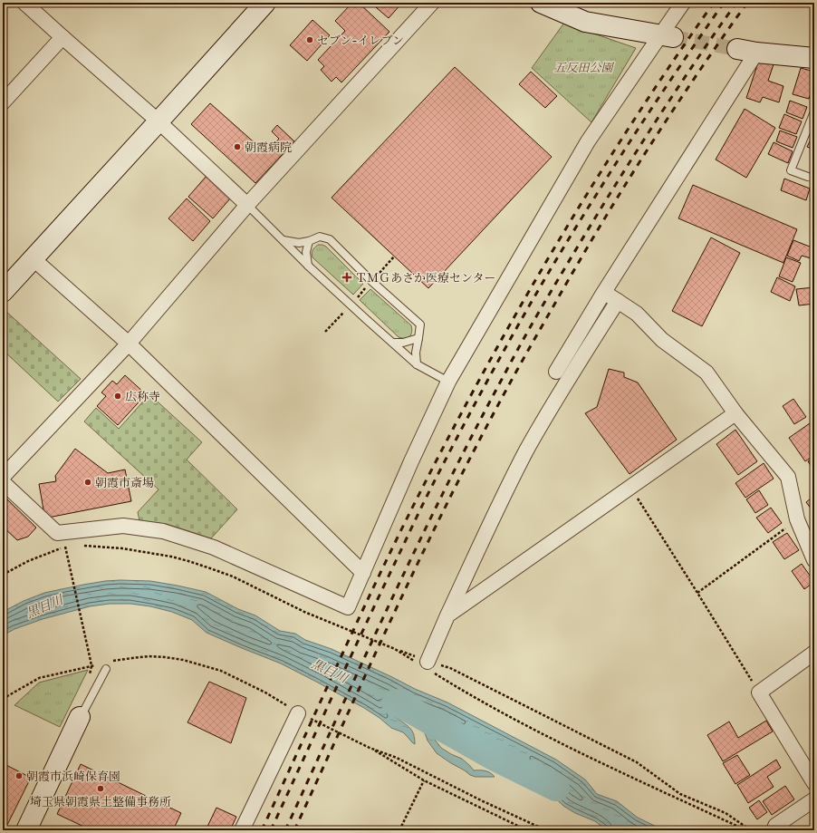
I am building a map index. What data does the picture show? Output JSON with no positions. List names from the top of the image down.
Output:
{
  "water": ["黒目川"],
  "parks": ["五反田公園"],
  "places": {
    "other": [
      "セブン-イレブン",
      "朝霞病院",
      "広称寺",
      "朝霞市斎場",
      "朝霞市浜崎保育園",
      "埼玉県朝霞県土整備事務所"
    ],
    "health": ["ＴＭＧあさか医療センター"]
  }
}
